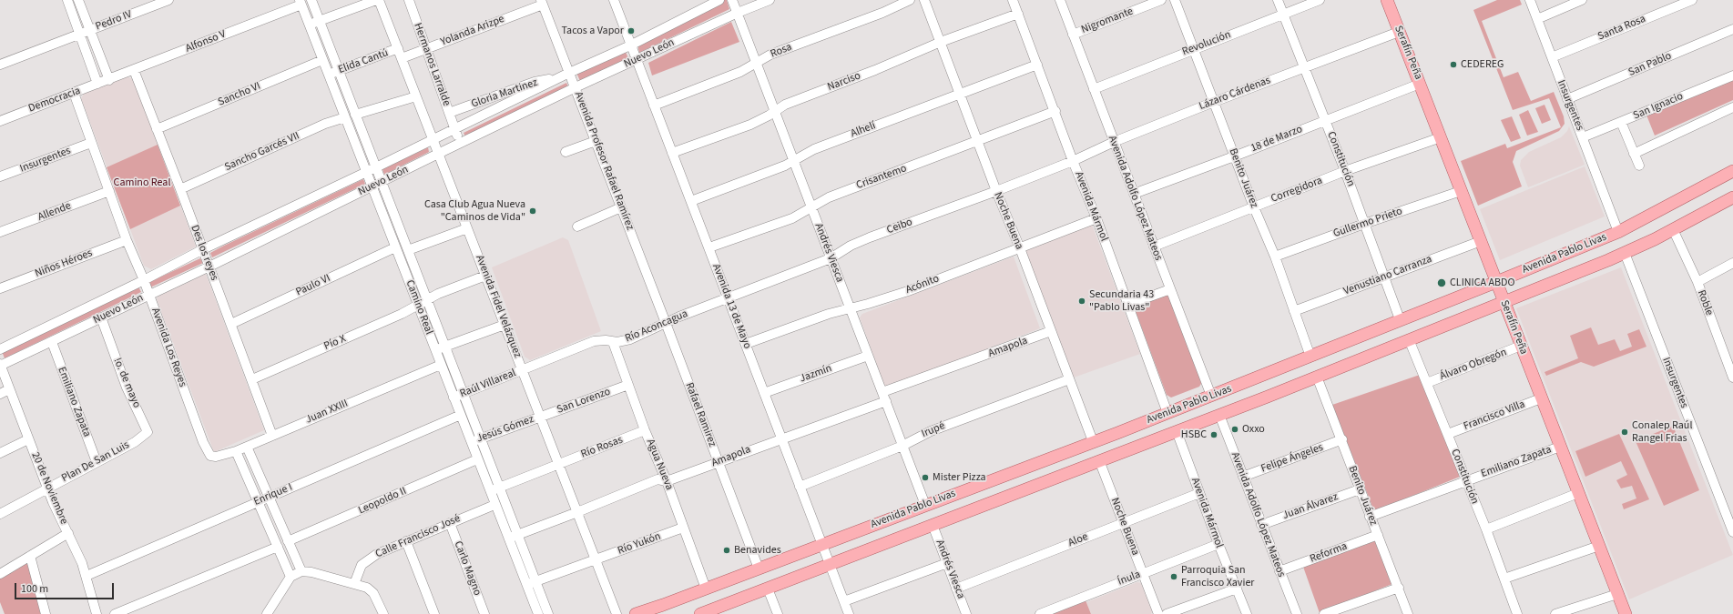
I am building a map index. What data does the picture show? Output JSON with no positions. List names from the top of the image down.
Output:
{
  "streets": {
    "main road": ["Serafín Peña", "Avenida Pablo Livas"],
    "street": [
      "Pedro IV",
      "Nigromante",
      "Santa Rosa",
      "Yolanda Arizpe",
      "Alfonso V",
      "Revolución",
      "Rosa",
      "Nuevo León",
      "Elida Cantú",
      "Hermanos Larralde",
      "San Pablo",
      "Narciso",
      "Gloria Martinez",
      "Lázaro Cárdenas",
      "Sancho VI",
      "Democracia",
      "Insurgentes",
      "San Ignacio",
      "Alhelí",
      "18 de Marzo",
      "Sancho Garcés VII",
      "Constitución",
      "Avenida Profesor Rafael Ramírez",
      "Crisantemo",
      "Benito Juárez",
      "Corregidora",
      "Avenida Adolfo López Mateos",
      "Avenida Mármol",
      "Allende",
      "Noche Buena",
      "Gullermo Prieto",
      "Ceibo",
      "Des los reyes",
      "Andrés Viesca",
      "Niños Héroes",
      "Venustiano Carranza",
      "Acónito",
      "Paulo VI",
      "Roble",
      "Avenida Fidel Velázquez",
      "Avenida 13 de Mayo",
      "Camino Real",
      "Río Aconcagua",
      "Pío X",
      "Avenida Los Reyes",
      "Amapola",
      "Álvaro Obregón",
      "Jazmín",
      "!o. de mayo",
      "Raúl Villareal",
      "San Lorenzo",
      "Emiliano Zapata",
      "Juan XXIII",
      "Rafael Ramirez",
      "Francisco Villa",
      "Jesús Gómez",
      "Irupé",
      "Río Rosas",
      "Felipe Ángeles",
      "Plan De San Luis",
      "Agua Nueva",
      "20 de Noviembre",
      "Enrique I",
      "Leopoldo II",
      "Juan Álvarez",
      "Calle Francisco José",
      "Aloe",
      "Río Yukón",
      "Reforma",
      "Carlo Magno",
      "Ínula"
    ]
  },
  "crossings": [
    ["Nigromante", "Avenida Adolfo López Mateos"],
    ["Santa Rosa", "Insurgentes"],
    ["Yolanda Arizpe", "Hermanos Larralde"],
    ["Yolanda Arizpe", "Avenida Profesor Rafael Ramírez"],
    ["Yolanda Arizpe", "Avenida Fidel Velázquez"],
    ["Alfonso V", "Democracia"],
    ["Alfonso V", "Des los reyes"],
    ["Alfonso V", "Camino Real"],
    ["Revolución", "Constitución"],
    ["Revolución", "Benito Juárez"],
    ["Revolución", "Avenida Adolfo López Mateos"],
    ["Rosa", "Andrés Viesca"],
    ["Rosa", "Avenida 13 de Mayo"],
    ["Serafín Peña", "Lázaro Cárdenas"],
    ["Serafín Peña", "18 de Marzo"],
    ["Serafín Peña", "Corregidora"],
    ["Serafín Peña", "Gullermo Prieto"],
    ["Serafín Peña", "Avenida Pablo Livas"],
    ["Serafín Peña", "Venustiano Carranza"],
    ["Serafín Peña", "Álvaro Obregón"],
    ["Serafín Peña", "Emiliano Zapata"],
    ["Serafín Peña", "Francisco Villa"],
    ["Nuevo León", "Hermanos Larralde"],
    ["Nuevo León", "Gloria Martinez"],
    ["Nuevo León", "Avenida Profesor Rafael Ramírez"],
    ["Nuevo León", "Des los reyes"],
    ["Nuevo León", "Andrés Viesca"],
    ["Nuevo León", "Avenida Fidel Velázquez"],
    ["Nuevo León", "Avenida 13 de Mayo"],
    ["Nuevo León", "Camino Real"],
    ["Nuevo León", "Avenida Los Reyes"],
    ["Nuevo León", "!o. de mayo"],
    ["Nuevo León", "Emiliano Zapata"],
    ["Nuevo León", "20 de Noviembre"],
    ["Elida Cantú", "Avenida Fidel Velázquez"],
    ["Elida Cantú", "Camino Real"],
    ["Hermanos Larralde", "Gloria Martinez"],
    ["San Pablo", "Insurgentes"],
    ["Narciso", "Avenida Mármol"],
    ["Narciso", "Noche Buena"],
    ["Narciso", "Andrés Viesca"],
    ["Narciso", "Avenida 13 de Mayo"],
    ["Lázaro Cárdenas", "Constitución"],
    ["Lázaro Cárdenas", "Benito Juárez"],
    ["Lázaro Cárdenas", "Avenida Adolfo López Mateos"],
    ["Lázaro Cárdenas", "Avenida Mármol"],
    ["Lázaro Cárdenas", "Ceibo"],
    ["Sancho VI", "Des los reyes"],
    ["Sancho VI", "Camino Real"],
    ["Democracia", "Avenida Los Reyes"],
    ["Insurgentes", "San Ignacio"],
    ["Insurgentes", "Avenida Pablo Livas"],
    ["Insurgentes", "Avenida Los Reyes"],
    ["Alhelí", "Avenida Mármol"],
    ["Alhelí", "Noche Buena"],
    ["Alhelí", "Andrés Viesca"],
    ["Alhelí", "Avenida 13 de Mayo"],
    ["18 de Marzo", "Constitución"],
    ["18 de Marzo", "Benito Juárez"],
    ["18 de Marzo", "Avenida Adolfo López Mateos"],
    ["Sancho Garcés VII", "Des los reyes"],
    ["Sancho Garcés VII", "Camino Real"],
    ["Constitución", "Corregidora"],
    ["Constitución", "Gullermo Prieto"],
    ["Constitución", "Avenida Pablo Livas"],
    ["Constitución", "Venustiano Carranza"],
    ["Constitución", "Álvaro Obregón"],
    ["Constitución", "Emiliano Zapata"],
    ["Constitución", "Francisco Villa"],
    ["Avenida Profesor Rafael Ramírez", "Río Aconcagua"],
    ["Avenida Profesor Rafael Ramírez", "Rafael Ramirez"],
    ["Crisantemo", "Avenida Mármol"],
    ["Crisantemo", "Noche Buena"],
    ["Crisantemo", "Andrés Viesca"],
    ["Crisantemo", "Avenida 13 de Mayo"],
    ["Benito Juárez", "Corregidora"],
    ["Benito Juárez", "Gullermo Prieto"],
    ["Benito Juárez", "Avenida Pablo Livas"],
    ["Benito Juárez", "Venustiano Carranza"],
    ["Benito Juárez", "Emiliano Zapata"],
    ["Benito Juárez", "Felipe Ángeles"],
    ["Benito Juárez", "Juan Álvarez"],
    ["Benito Juárez", "Reforma"],
    ["Corregidora", "Avenida Adolfo López Mateos"],
    ["Avenida Adolfo López Mateos", "Avenida Pablo Livas"],
    ["Avenida Adolfo López Mateos", "Felipe Ángeles"],
    ["Avenida Adolfo López Mateos", "Juan Álvarez"],
    ["Avenida Adolfo López Mateos", "Reforma"],
    ["Avenida Mármol", "Ceibo"],
    ["Avenida Mármol", "Avenida Pablo Livas"],
    ["Avenida Mármol", "Acónito"],
    ["Avenida Mármol", "Aloe"],
    ["Avenida Mármol", "Ínula"],
    ["Allende", "Avenida Los Reyes"],
    ["Noche Buena", "Ceibo"],
    ["Noche Buena", "Avenida Pablo Livas"],
    ["Noche Buena", "Acónito"],
    ["Noche Buena", "Amapola"],
    ["Noche Buena", "Irupé"],
    ["Noche Buena", "Aloe"],
    ["Noche Buena", "Ínula"],
    ["Ceibo", "Andrés Viesca"],
    ["Ceibo", "Avenida 13 de Mayo"],
    ["Ceibo", "Río Aconcagua"],
    ["Des los reyes", "Paulo VI"],
    ["Des los reyes", "Pío X"],
    ["Des los reyes", "Juan XXIII"],
    ["Andrés Viesca", "Avenida Pablo Livas"],
    ["Andrés Viesca", "Acónito"],
    ["Andrés Viesca", "Amapola"],
    ["Andrés Viesca", "Jazmín"],
    ["Andrés Viesca", "Irupé"],
    ["Andrés Viesca", "Aloe"],
    ["Avenida Pablo Livas", "Roble"],
    ["Avenida Pablo Livas", "Avenida 13 de Mayo"],
    ["Avenida Pablo Livas", "Rafael Ramirez"],
    ["Avenida Pablo Livas", "Agua Nueva"],
    ["Niños Héroes", "Avenida Los Reyes"],
    ["Acónito", "Avenida 13 de Mayo"],
    ["Paulo VI", "Camino Real"],
    ["Avenida Fidel Velázquez", "Río Aconcagua"],
    ["Avenida Fidel Velázquez", "Pío X"],
    ["Avenida Fidel Velázquez", "Amapola"],
    ["Avenida Fidel Velázquez", "Raúl Villareal"],
    ["Avenida Fidel Velázquez", "San Lorenzo"],
    ["Avenida Fidel Velázquez", "Jesús Gómez"],
    ["Avenida Fidel Velázquez", "Río Rosas"],
    ["Avenida Fidel Velázquez", "Río Yukón"],
    ["Avenida 13 de Mayo", "Río Aconcagua"],
    ["Avenida 13 de Mayo", "Amapola"],
    ["Avenida 13 de Mayo", "Jazmín"],
    ["Avenida 13 de Mayo", "Irupé"],
    ["Camino Real", "Pío X"],
    ["Camino Real", "Amapola"],
    ["Camino Real", "Raúl Villareal"],
    ["Camino Real", "Juan XXIII"],
    ["Camino Real", "Jesús Gómez"],
    ["Camino Real", "Río Rosas"],
    ["Camino Real", "Enrique I"],
    ["Camino Real", "Leopoldo II"],
    ["Camino Real", "Calle Francisco José"],
    ["Camino Real", "Río Yukón"],
    ["Río Aconcagua", "Raúl Villareal"],
    ["Río Aconcagua", "Rafael Ramirez"],
    ["Río Aconcagua", "Agua Nueva"],
    ["Avenida Los Reyes", "Juan XXIII"],
    ["Amapola", "Rafael Ramirez"],
    ["Amapola", "Agua Nueva"],
    ["!o. de mayo", "Plan De San Luis"],
    ["San Lorenzo", "Jesús Gómez"],
    ["San Lorenzo", "Agua Nueva"],
    ["Emiliano Zapata", "Plan De San Luis"],
    ["Río Rosas", "Agua Nueva"],
    ["Plan De San Luis", "20 de Noviembre"],
    ["Agua Nueva", "Río Yukón"],
    ["20 de Noviembre", "Enrique I"],
    ["Calle Francisco José", "Carlo Magno"]
  ],
  "parks": ["Camino Real"],
  "places": [
    "Tacos a Vapor",
    "CEDEREG",
    "Casa Club Agua Nueva \"Caminos de Vida\"",
    "CLINICA ABDO",
    "Secundaria 43 \"Pablo Livas\"",
    "Oxxo",
    "Conalep Raúl Rangel Frias",
    "HSBC",
    "Mister Pizza",
    "Benavides",
    "Parroquia San Francisco Xavier"
  ],
  "scale_bar": "100 m"
}
